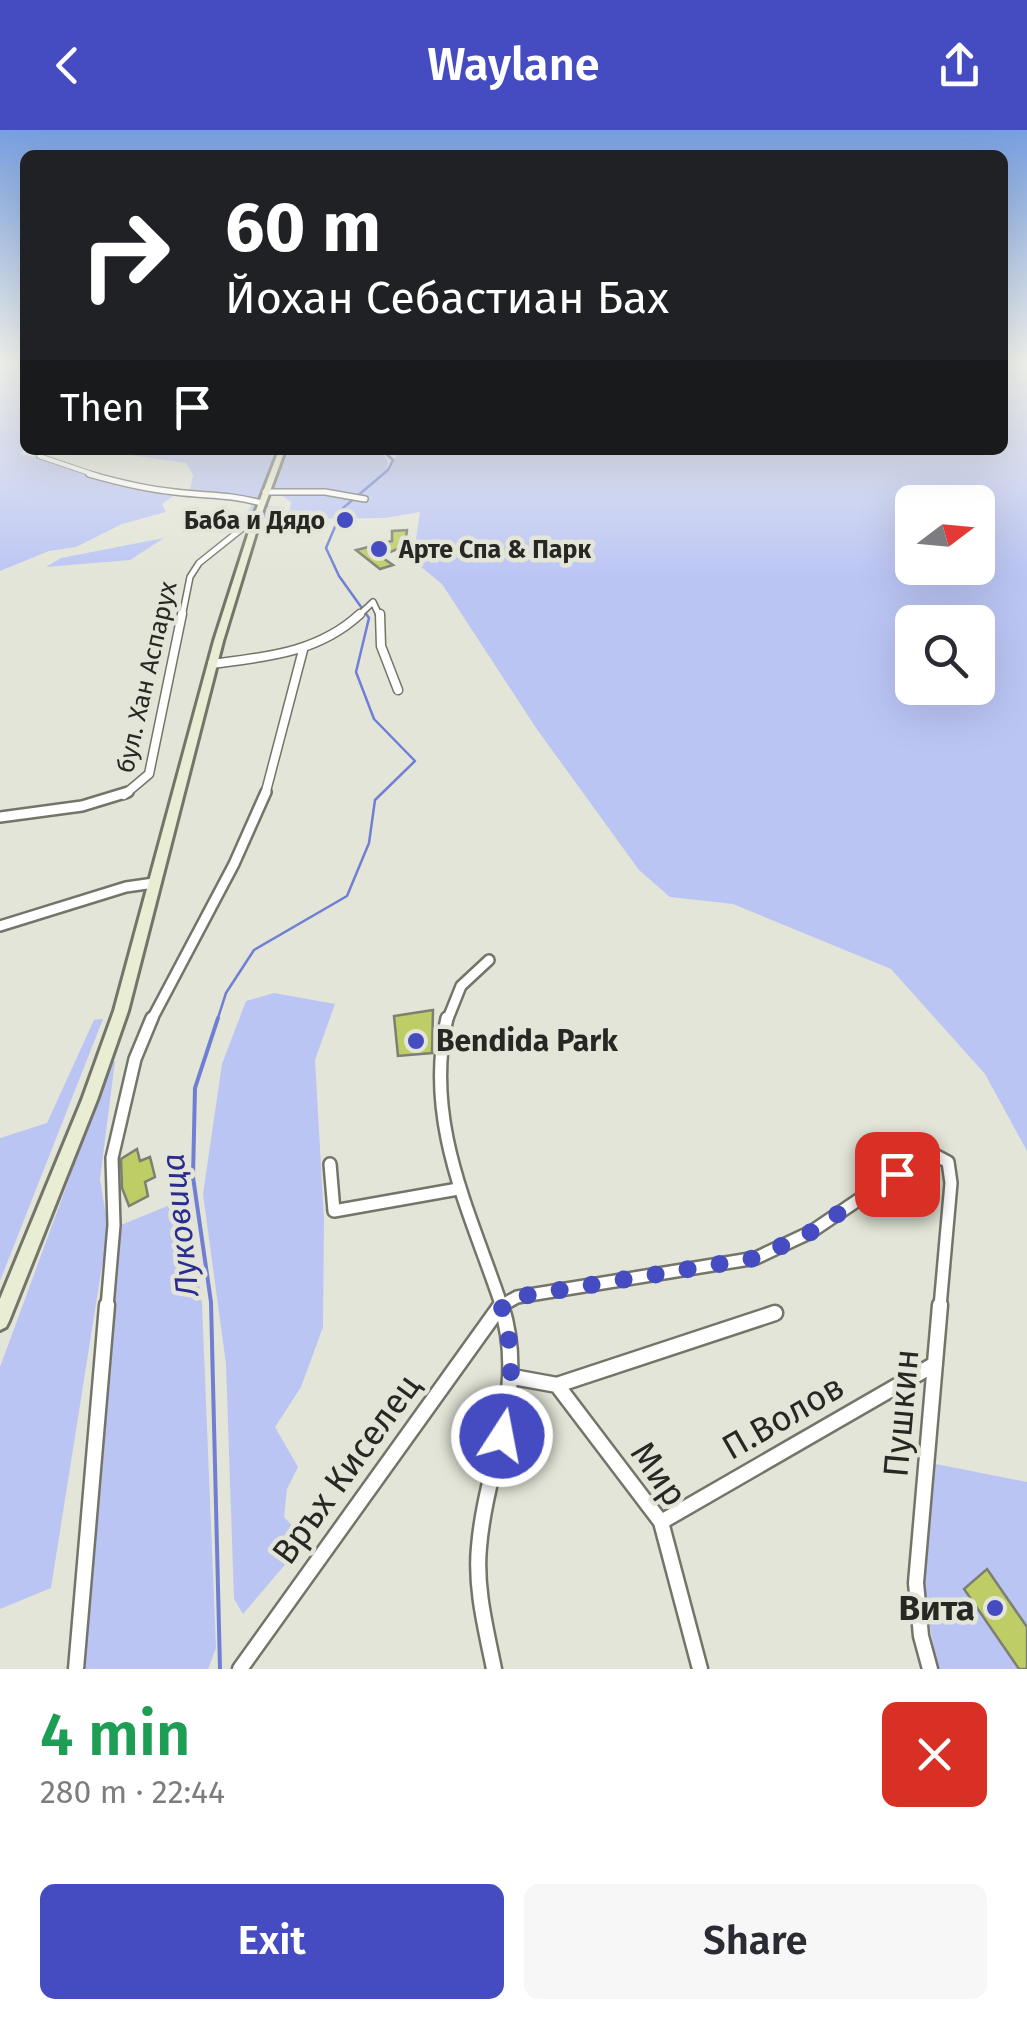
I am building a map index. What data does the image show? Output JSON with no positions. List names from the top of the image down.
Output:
{
  "streets": {
    "street": [
      "бул. Хан Аспарух",
      "Пушкин",
      "П.Волов",
      "Връх Киселец",
      "Мир"
    ]
  },
  "crossings": [
    ["Пушкин", "П.Волов"],
    ["Пушкин", "Връх Киселец"],
    ["П.Волов", "Мир"]
  ],
  "water": ["Луковица"],
  "places": [
    "Баба и Дядо",
    "Арте Спа & Парк",
    "Bendida Park",
    "Вита"
  ],
  "north": "right",
  "page": {
    "header": "Waylane",
    "turn": ["60 m", "Йохан Себастиан Бах"],
    "then": "Then",
    "heading": ["4 min", "280 m · 22:44"],
    "buttons": ["Exit", "Share"]
  }
}
